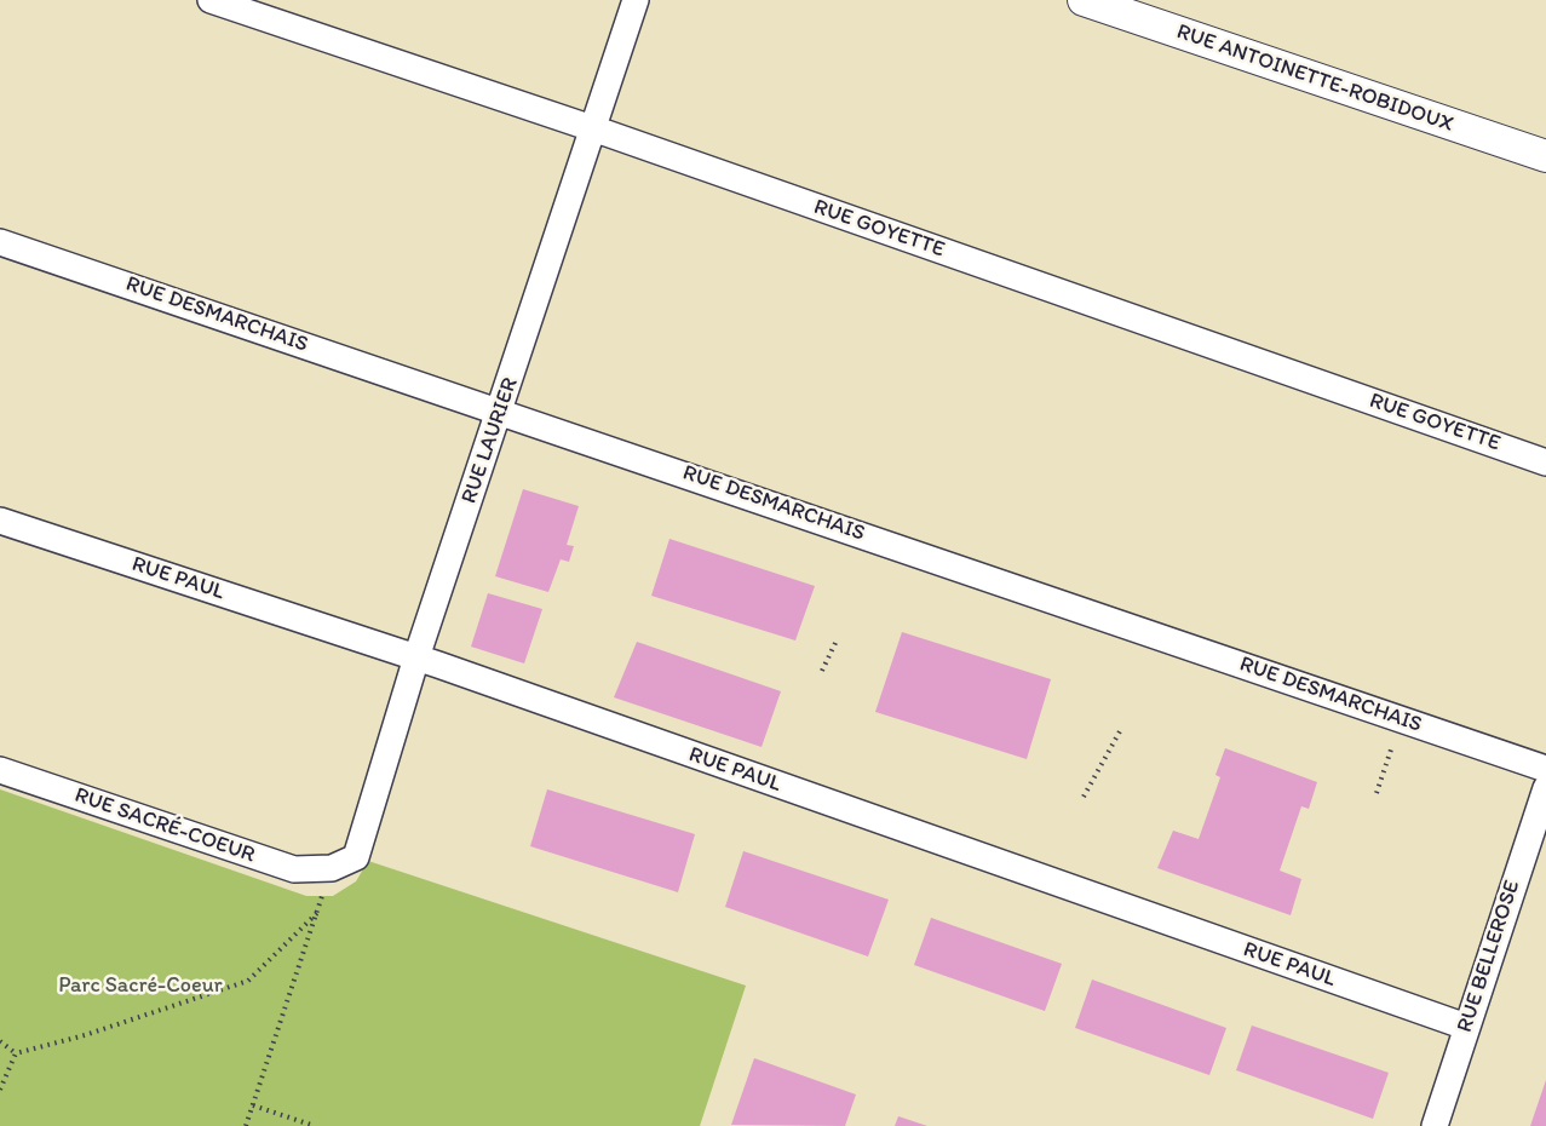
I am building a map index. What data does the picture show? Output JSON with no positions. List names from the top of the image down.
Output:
{
  "streets": {
    "street": [
      "RUE ANTOINETTE-ROBIDOUX",
      "RUE GOYETTE",
      "RUE DESMARCHAIS",
      "RUE LAURIER",
      "RUE PAUL",
      "RUE SACRÉ-COEUR",
      "RUE BELLEROSE"
    ]
  },
  "crossings": [
    ["RUE GOYETTE", "RUE LAURIER"],
    ["RUE DESMARCHAIS", "RUE LAURIER"],
    ["RUE LAURIER", "RUE PAUL"],
    ["RUE LAURIER", "RUE SACRÉ-COEUR"],
    ["RUE PAUL", "RUE BELLEROSE"]
  ],
  "parks": ["Parc Sacré-Coeur"]
}
